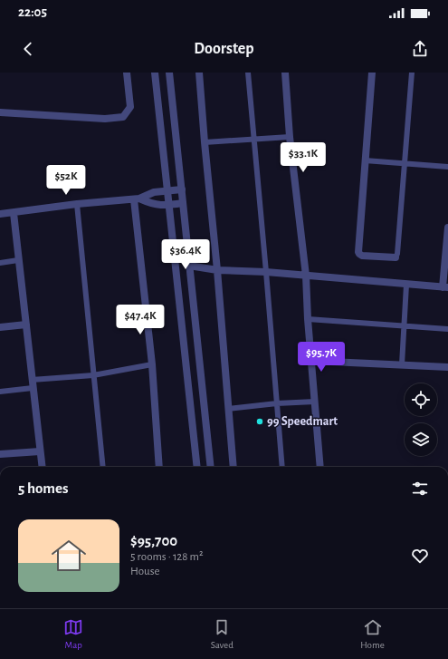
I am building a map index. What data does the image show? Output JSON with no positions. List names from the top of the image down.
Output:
{
  "places": ["99 Speedmart"],
  "page": {
    "status": "22:05",
    "header": "Doorstep",
    "price": [
      "$33.1K",
      "$52K",
      "$36.4K",
      "$47.4K",
      "$95.7K"
    ],
    "heading": "5 homes",
    "list": [
      {
        "name": "$95,700",
        "note": "5 rooms · 128 m² · House"
      }
    ],
    "tabs": ["Map", "Saved", "Home"]
  }
}
